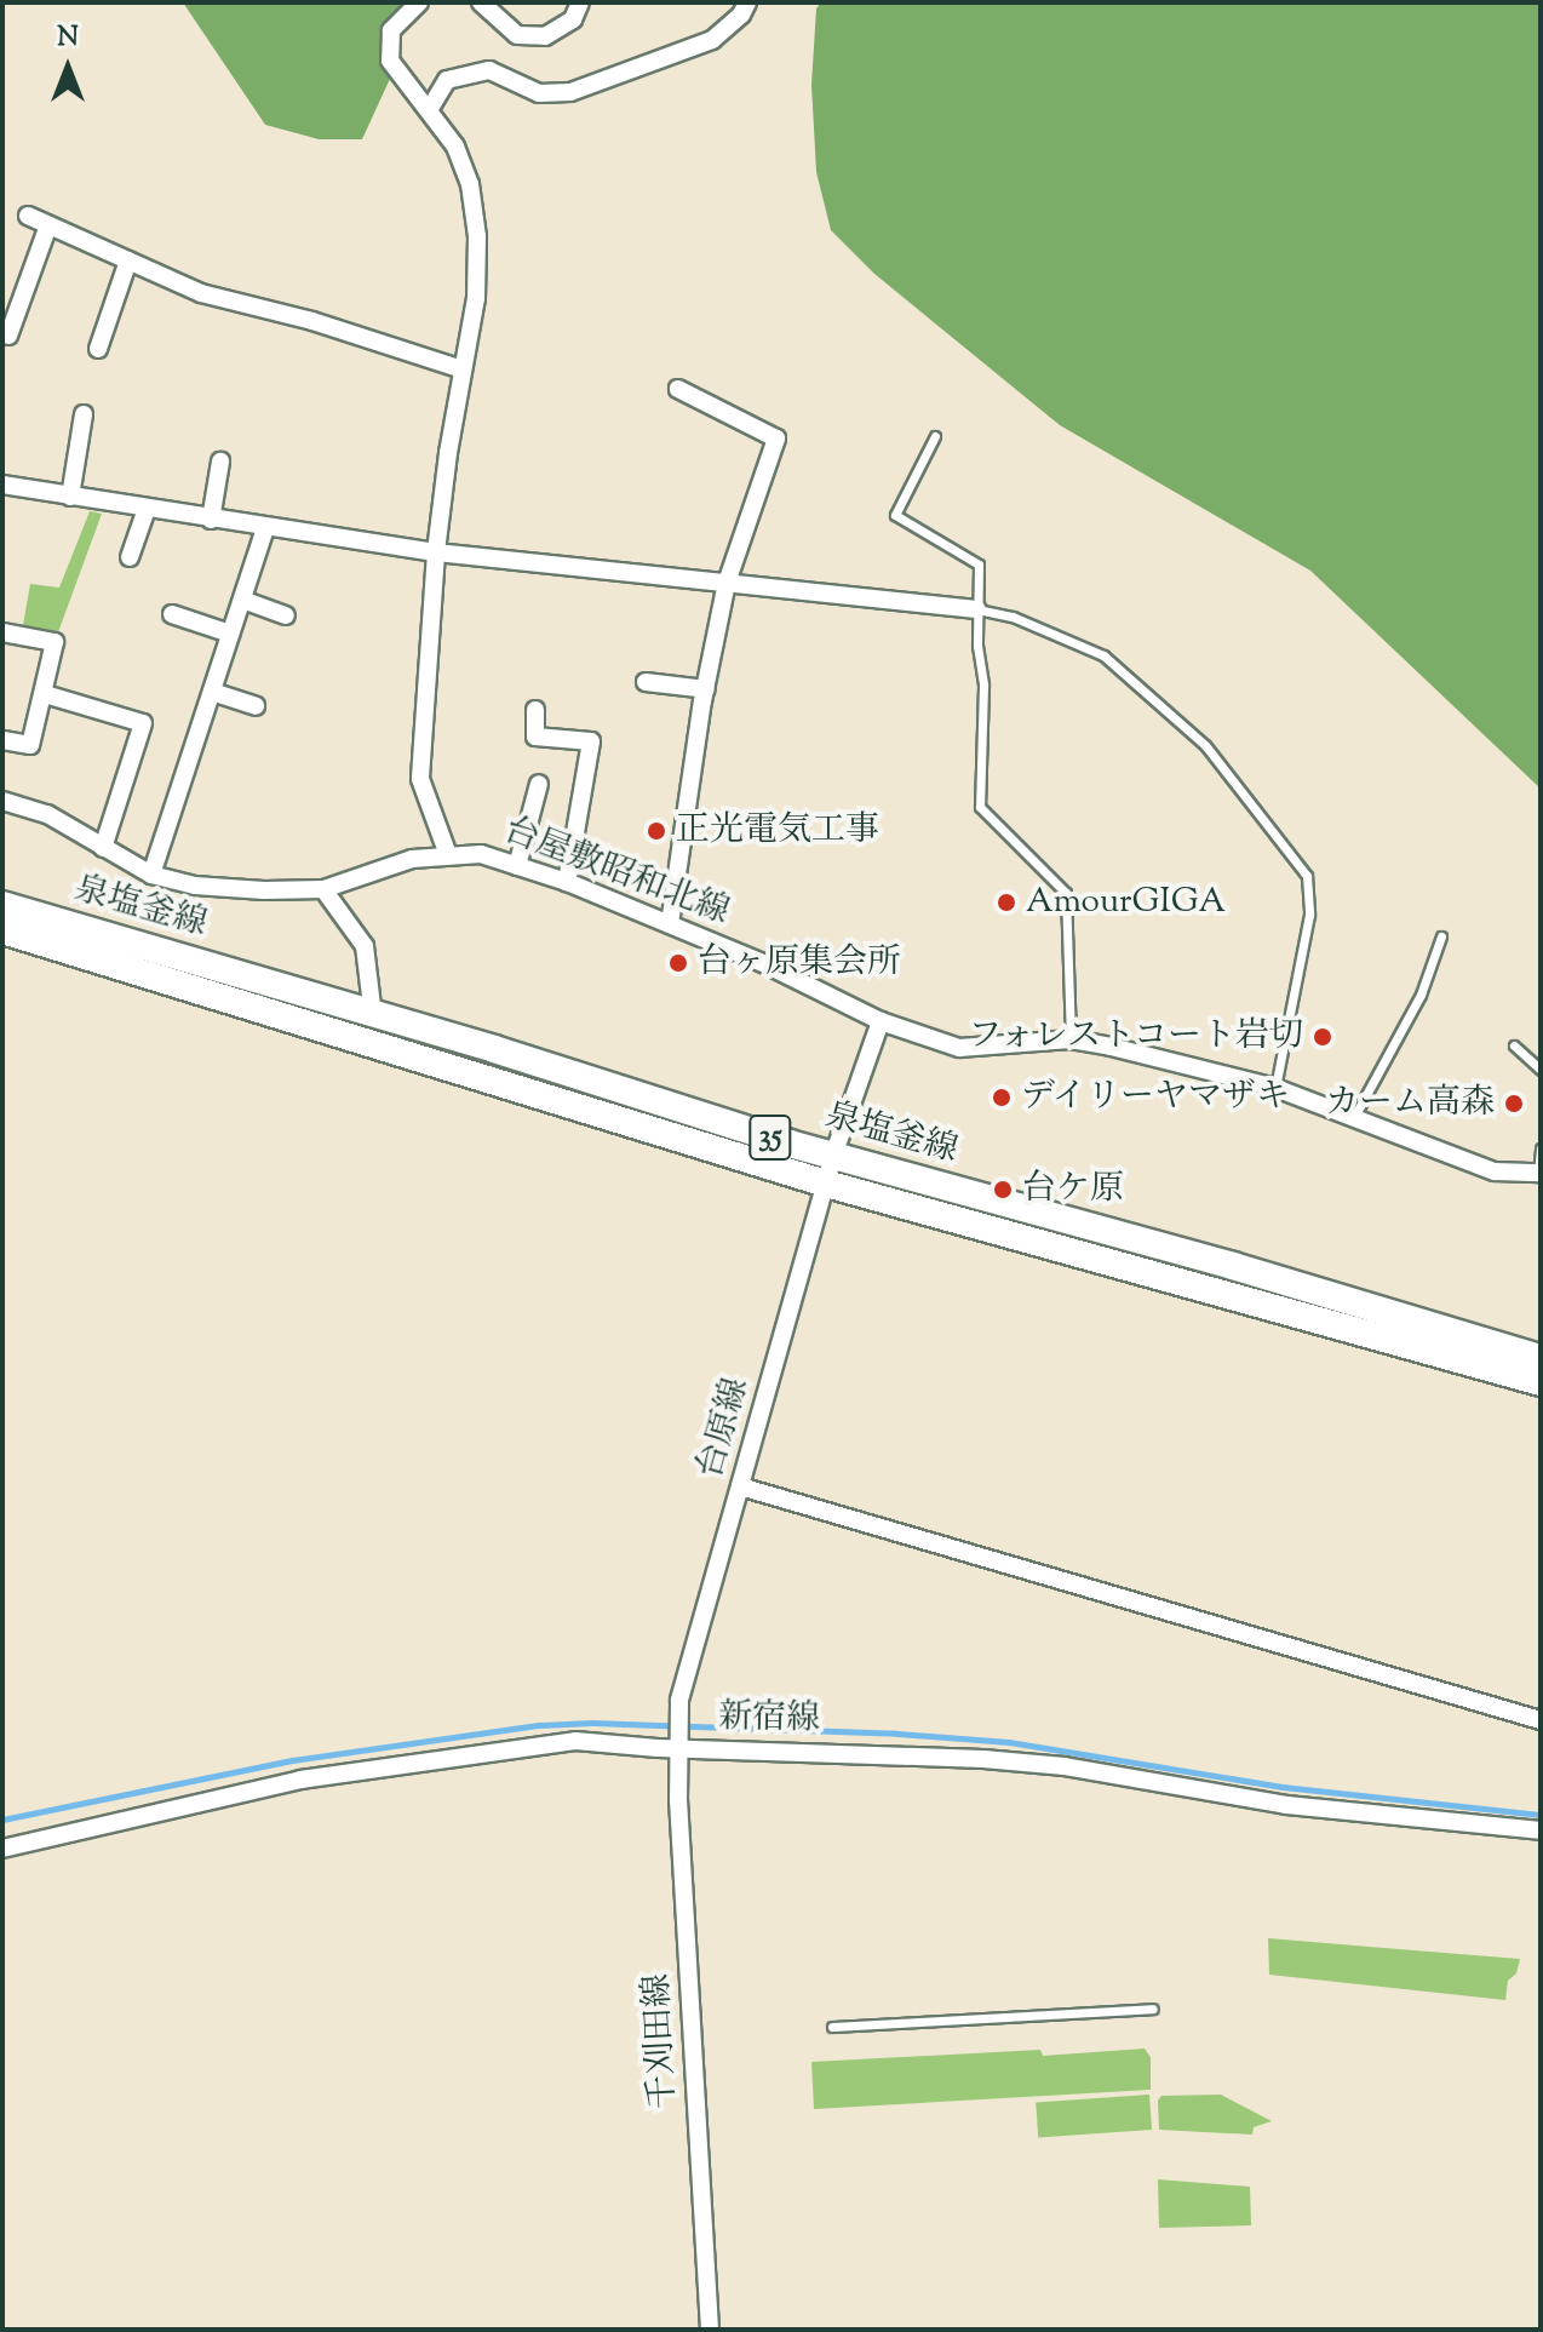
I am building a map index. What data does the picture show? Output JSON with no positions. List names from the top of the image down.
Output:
{
  "streets": {
    "main road": ["泉塩釜線", "35"],
    "street": [
      "台屋敷昭和北線",
      "台原線",
      "新宿線",
      "千刈田線"
    ]
  },
  "crossings": [
    ["台屋敷昭和北線", "台原線"],
    ["泉塩釜線", "台原線"],
    ["台原線", "新宿線"],
    ["台原線", "千刈田線"],
    ["新宿線", "千刈田線"]
  ],
  "places": [
    "正光電気工事",
    "AmourGIGA",
    "台ヶ原集会所",
    "フォレストコート岩切",
    "デイリーヤマザキ",
    "カーム高森",
    "台ケ原"
  ],
  "north": "top"
}
